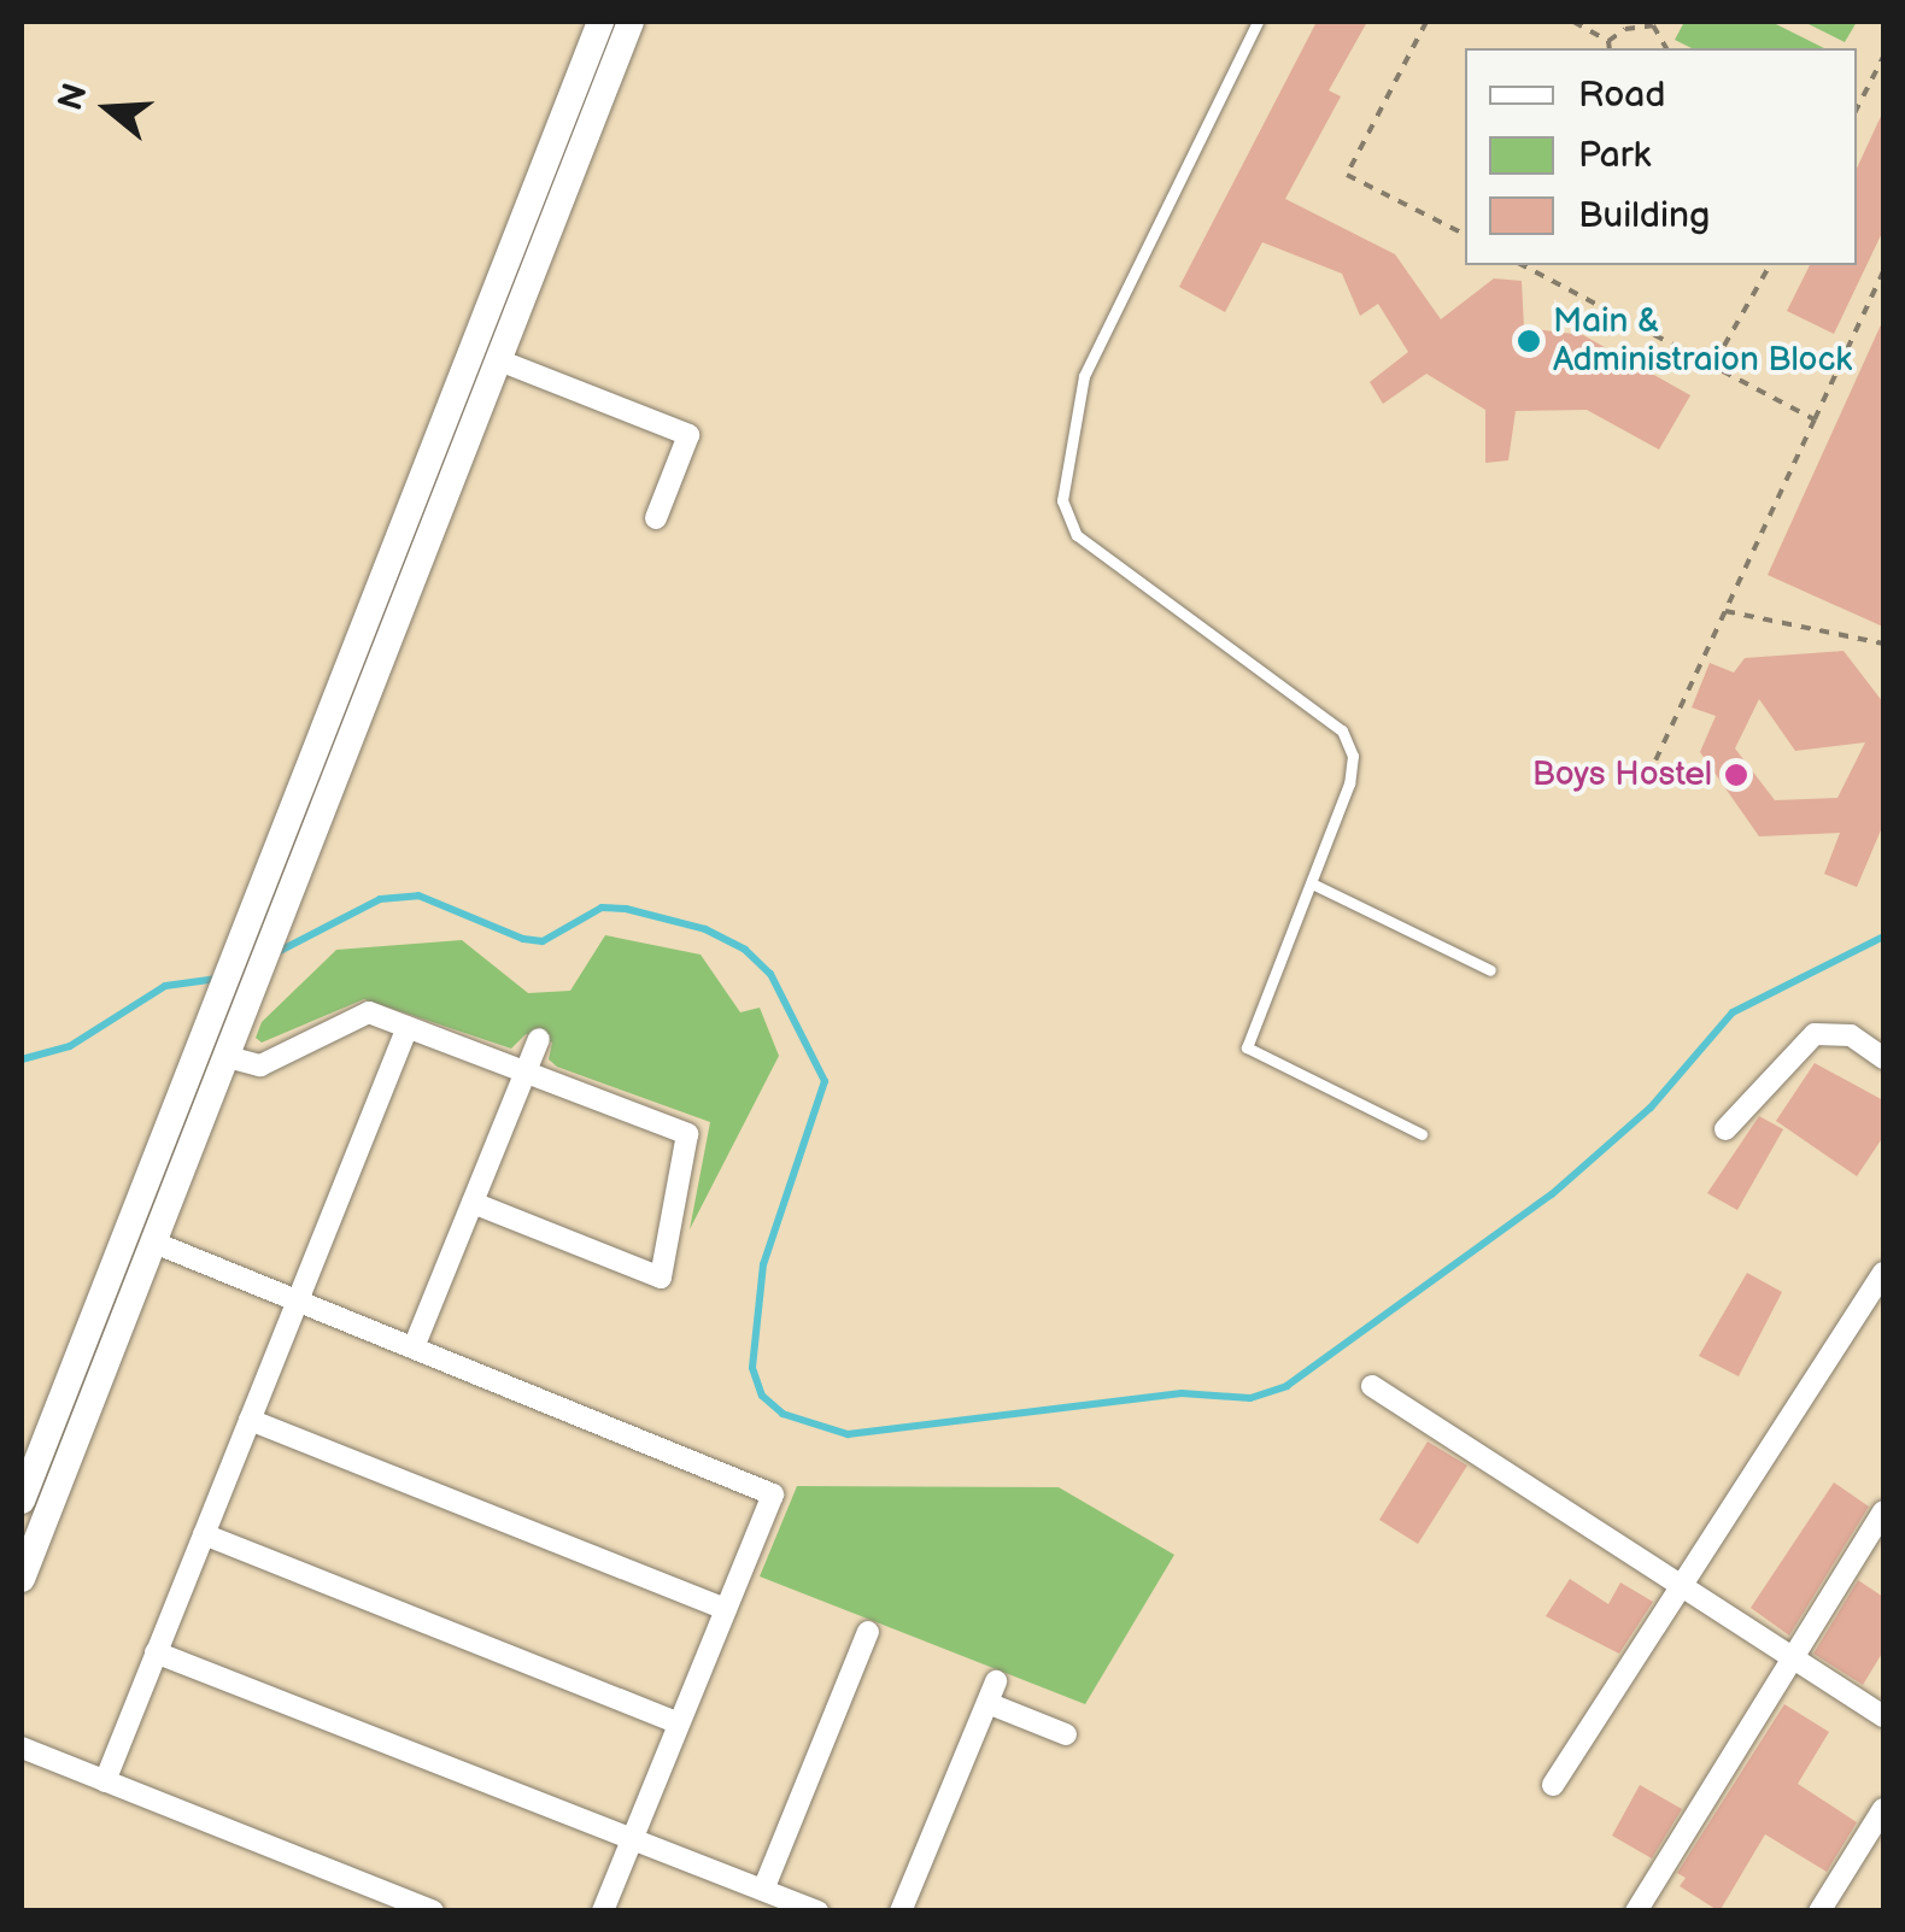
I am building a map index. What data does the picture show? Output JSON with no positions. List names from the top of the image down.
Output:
{
  "places": ["Main & Administraion Block", "Boys Hostel"],
  "legend": ["Road", "Park", "Building"],
  "north": "left"
}
